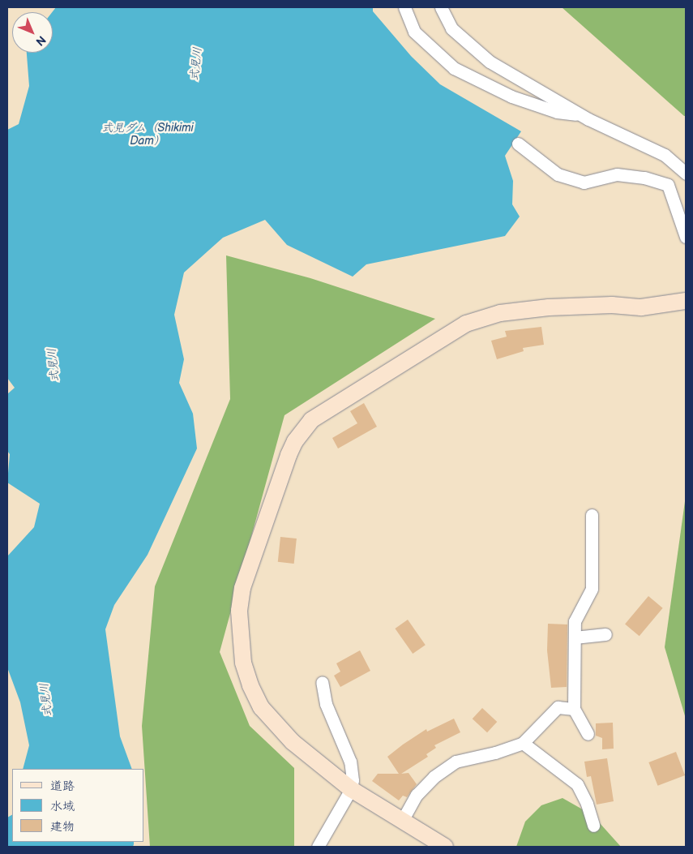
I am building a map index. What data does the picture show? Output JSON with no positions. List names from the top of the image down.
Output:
{
  "water": ["式見川", "式見ダム（Shikimi Dam）"],
  "legend": ["道路", "水域", "建物"],
  "north": "bottom right"
}
